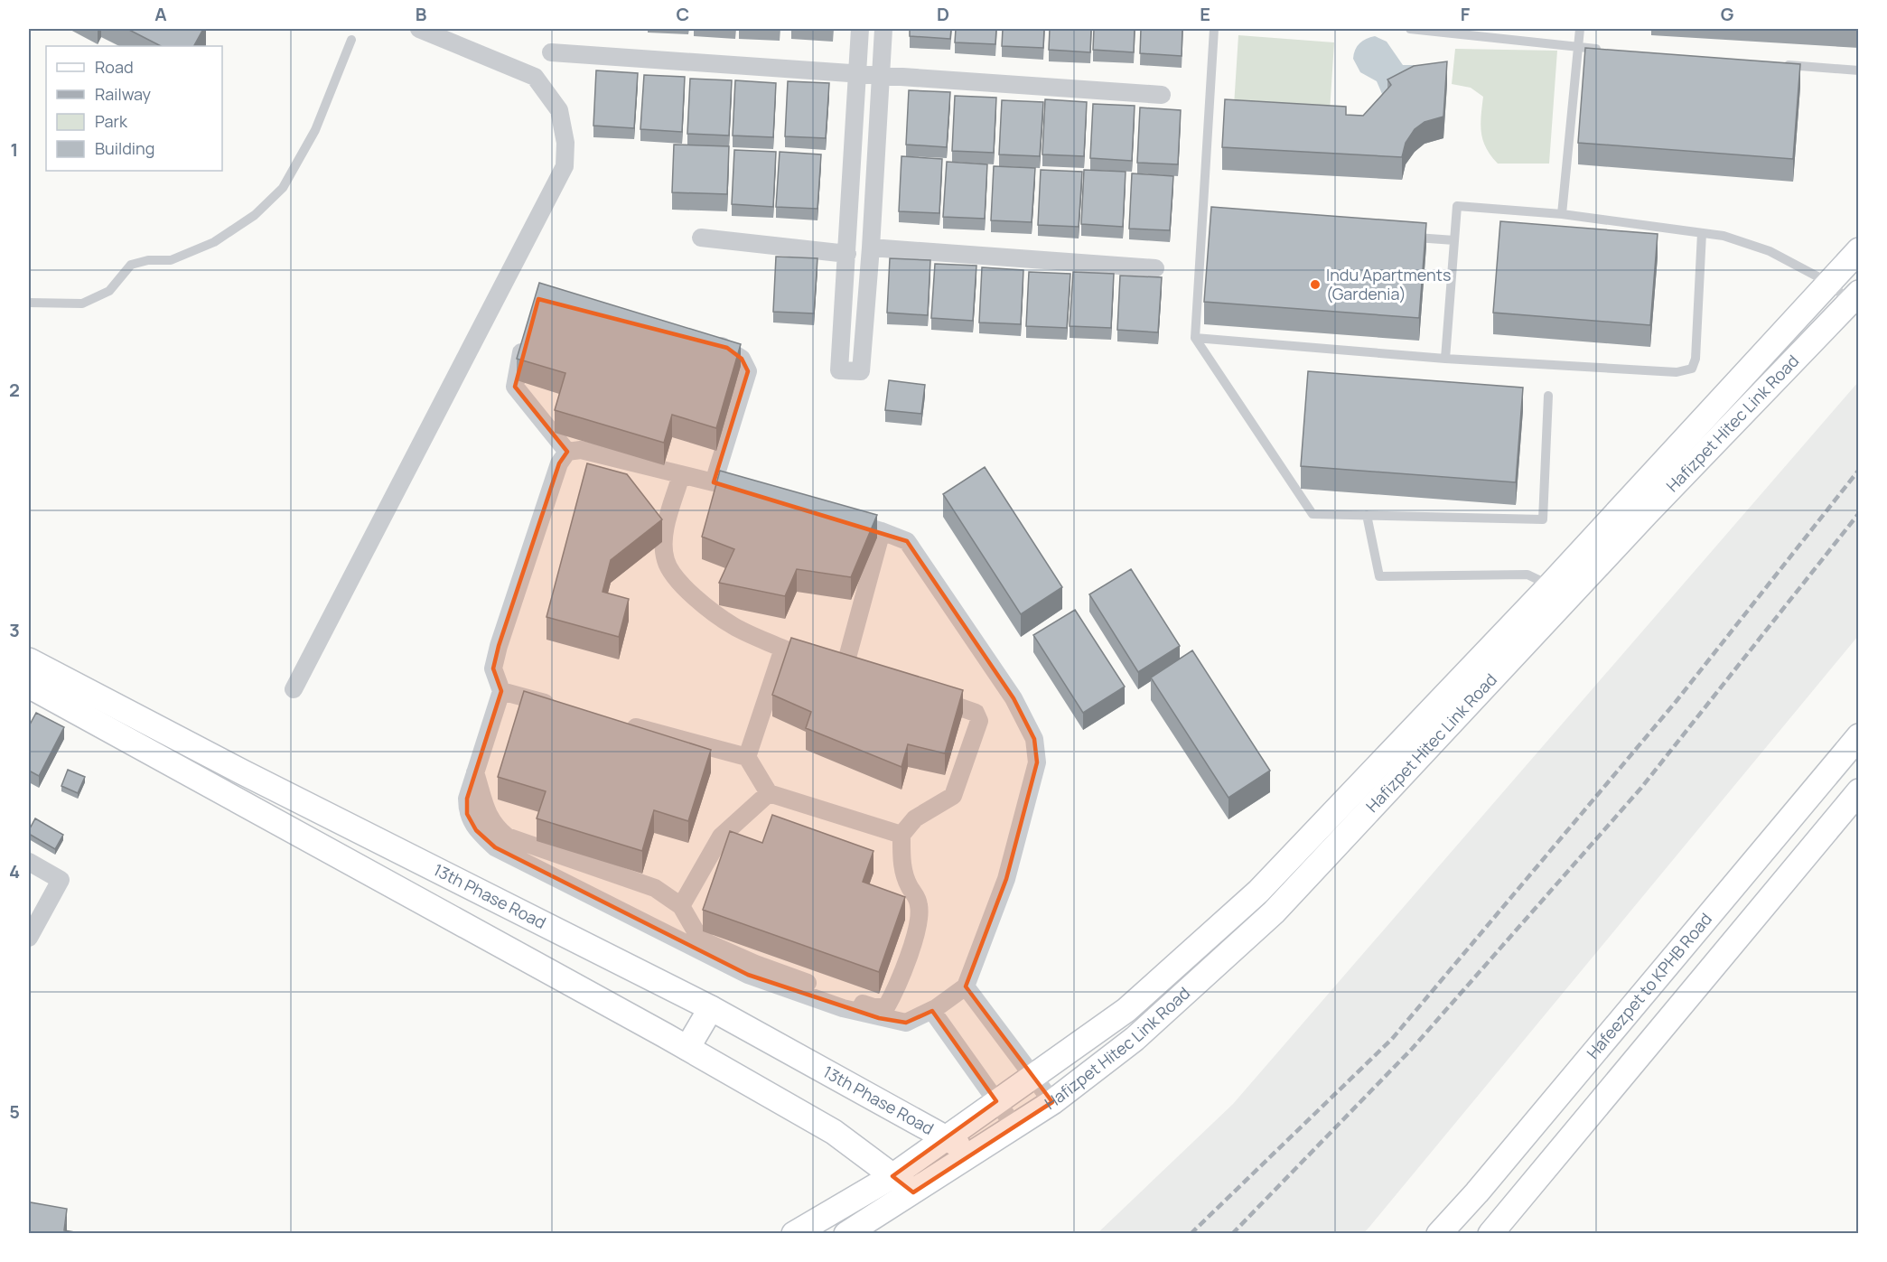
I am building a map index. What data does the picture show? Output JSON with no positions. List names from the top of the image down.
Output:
{
  "streets": {
    "main road": ["Hafizpet Hitec Link Road", "13th Phase Road", "Hafeezpet to KPHB Road"]
  },
  "crossings": [
    ["Hafizpet Hitec Link Road", "13th Phase Road"]
  ],
  "places": ["Indu Apartments (Gardenia)"],
  "legend": [
    "Road",
    "Railway",
    "Park",
    "Building"
  ],
  "grid": {
    "columns": [
      "A",
      "B",
      "C",
      "D",
      "E",
      "F",
      "G"
    ],
    "rows": [
      "1",
      "2",
      "3",
      "4",
      "5"
    ]
  }
}
